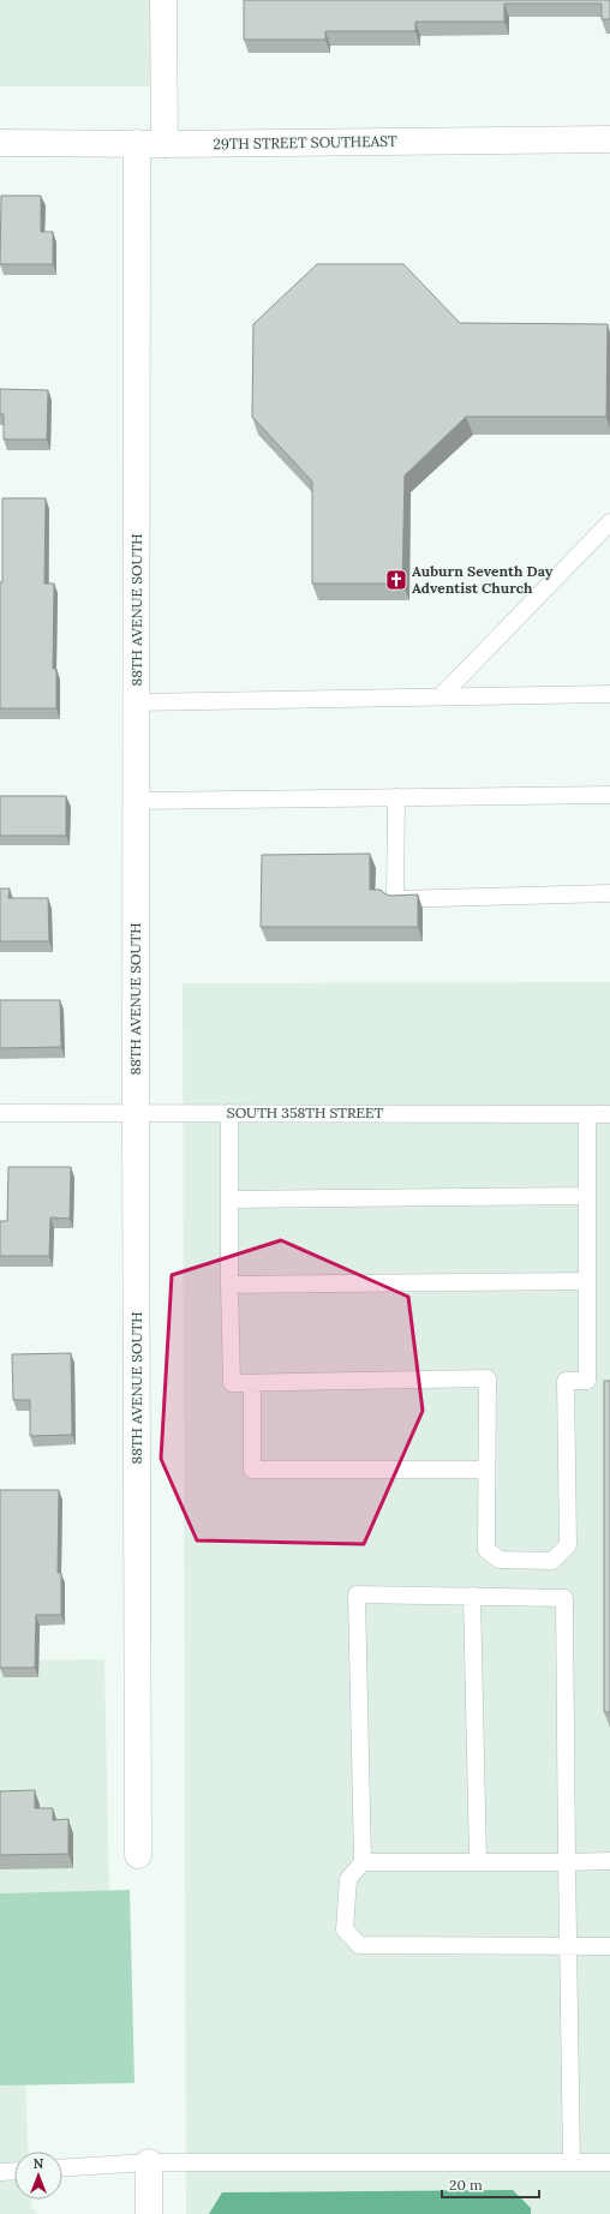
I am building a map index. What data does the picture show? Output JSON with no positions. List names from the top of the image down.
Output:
{
  "streets": {
    "street": ["29TH STREET SOUTHEAST", "88TH AVENUE SOUTH"],
    "lane": ["SOUTH 358TH STREET"]
  },
  "crossings": [
    ["29TH STREET SOUTHEAST", "88TH AVENUE SOUTH"],
    ["88TH AVENUE SOUTH", "SOUTH 358TH STREET"]
  ],
  "places": {
    "church": ["Auburn Seventh Day Adventist Church"]
  },
  "scale_bar": "20 m",
  "north": "top"
}
